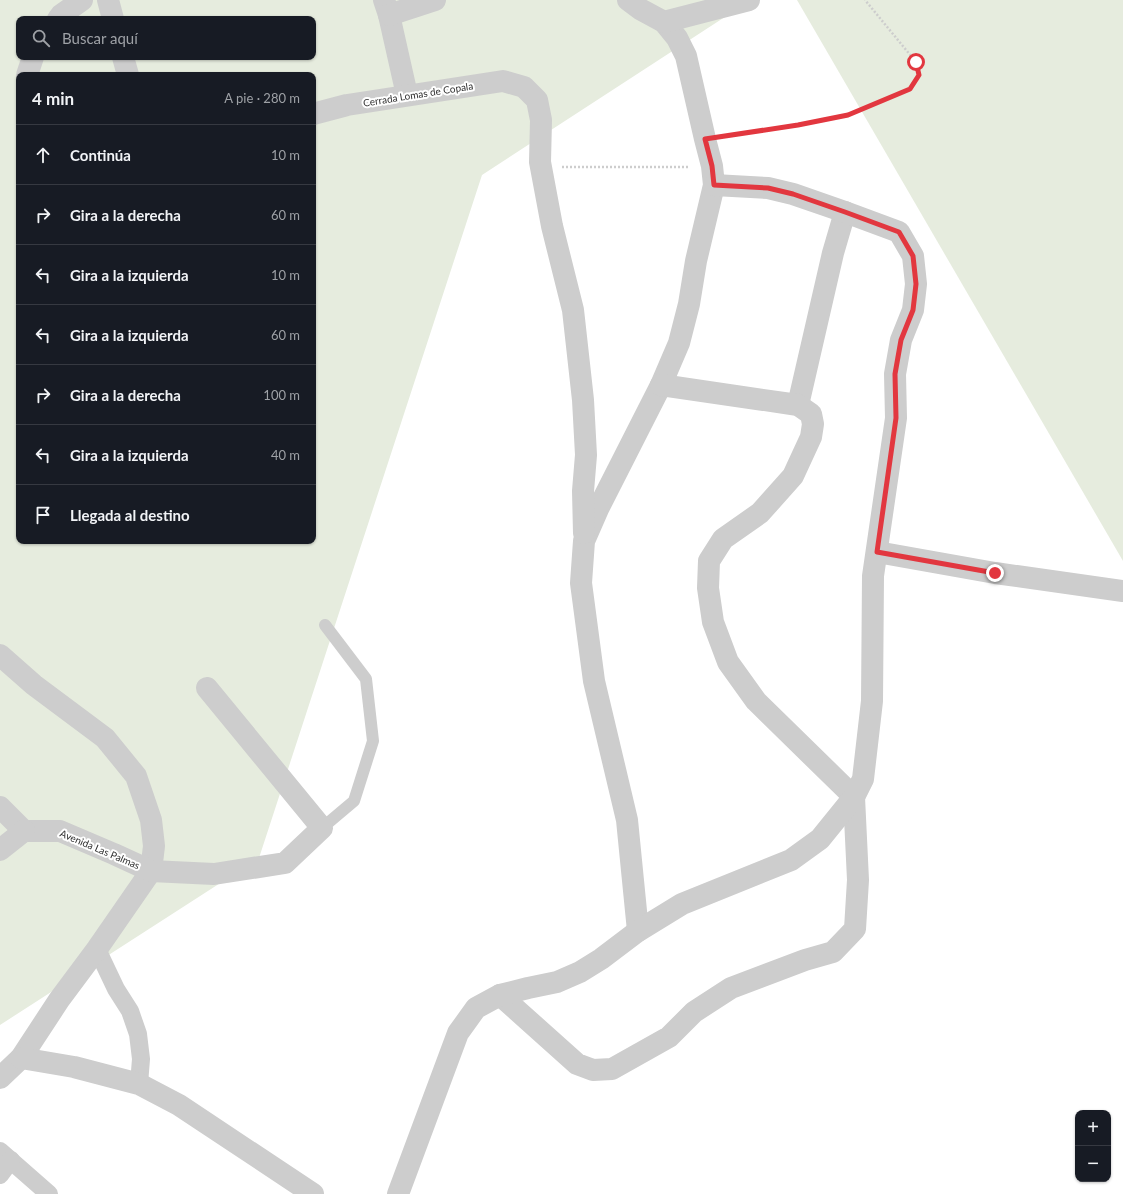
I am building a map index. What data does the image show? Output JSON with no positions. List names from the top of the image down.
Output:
{
  "streets": {
    "street": ["Cerrada Lomas de Copala", "Avenida Las Palmas"]
  },
  "page": {
    "search": "Buscar aquí",
    "heading": ["4 min", "A pie · 280 m"],
    "list": [
      ["Continúa", "10 m"],
      ["Gira a la derecha", "60 m"],
      ["Gira a la izquierda", "10 m"],
      ["Gira a la izquierda", "60 m"],
      ["Gira a la derecha", "100 m"],
      ["Gira a la izquierda", "40 m"],
      "Llegada al destino"
    ],
    "map_buttons": ["+", "−"]
  }
}
